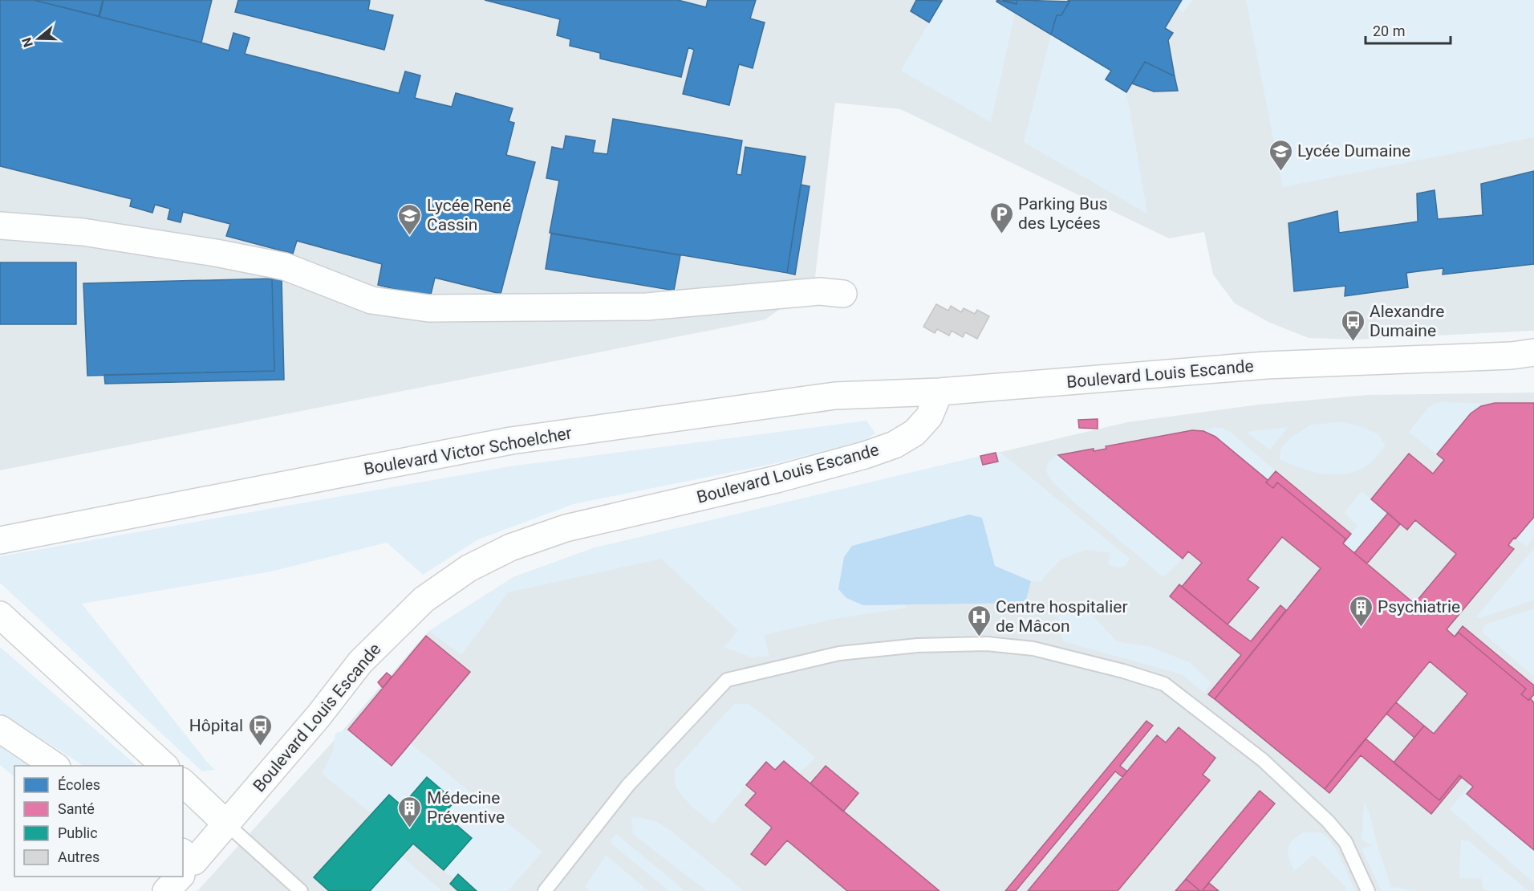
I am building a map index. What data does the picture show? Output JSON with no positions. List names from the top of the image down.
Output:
{
  "streets": {
    "street": ["Boulevard Louis Escande", "Boulevard Victor Schoelcher"]
  },
  "crossings": [
    ["Boulevard Louis Escande", "Boulevard Victor Schoelcher"]
  ],
  "places": {
    "school or university": ["Lycée Dumaine", "Lycée René Cassin"],
    "parking": ["Parking Bus des Lycées"],
    "bus stop": ["Alexandre Dumaine", "Hôpital"],
    "building": ["Psychiatrie", "Médecine Préventive"],
    "hospital": ["Centre hospitalier de Mâcon"]
  },
  "legend": [
    "Écoles",
    "Santé",
    "Public",
    "Autres"
  ],
  "scale_bar": "20 m",
  "north": "left"
}
